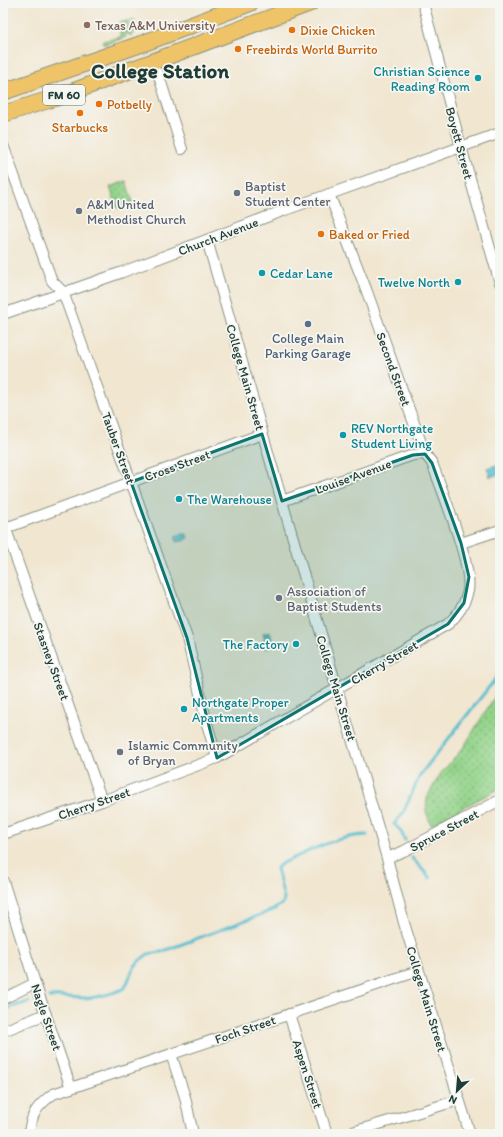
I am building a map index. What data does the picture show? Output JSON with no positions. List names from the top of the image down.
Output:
{
  "streets": {
    "main road": ["FM 60"],
    "street": [
      "Boyett Street",
      "Church Avenue",
      "Second Street",
      "College Main Street",
      "Tauber Street",
      "Cross Street",
      "Louise Avenue",
      "Stasney Street",
      "Cherry Street",
      "Spruce Street",
      "Nagle Street",
      "Foch Street",
      "Aspen Street"
    ]
  },
  "crossings": [
    ["Boyett Street", "Church Avenue"],
    ["Church Avenue", "Second Street"],
    ["Church Avenue", "College Main Street"],
    ["Church Avenue", "Tauber Street"],
    ["Second Street", "Louise Avenue"],
    ["Second Street", "Cherry Street"],
    ["College Main Street", "Cross Street"],
    ["College Main Street", "Louise Avenue"],
    ["College Main Street", "Cherry Street"],
    ["College Main Street", "Spruce Street"],
    ["College Main Street", "Foch Street"],
    ["Tauber Street", "Cross Street"],
    ["Tauber Street", "Cherry Street"],
    ["Cross Street", "Stasney Street"],
    ["Stasney Street", "Cherry Street"],
    ["Nagle Street", "Foch Street"],
    ["Foch Street", "Aspen Street"]
  ],
  "districts": ["College Station"],
  "places": [
    "Texas A&M University",
    "Dixie Chicken",
    "Freebirds World Burrito",
    "Christian Science Reading Room",
    "Potbelly",
    "Starbucks",
    "Baptist Student Center",
    "A&M United Methodist Church",
    "Baked or Fried",
    "Cedar Lane",
    "Twelve North",
    "College Main Parking Garage",
    "REV Northgate Student Living",
    "The Warehouse",
    "Association of Baptist Students",
    "The Factory",
    "Northgate Proper Apartments",
    "Islamic Community of Bryan"
  ],
  "north": "bottom left"
}
